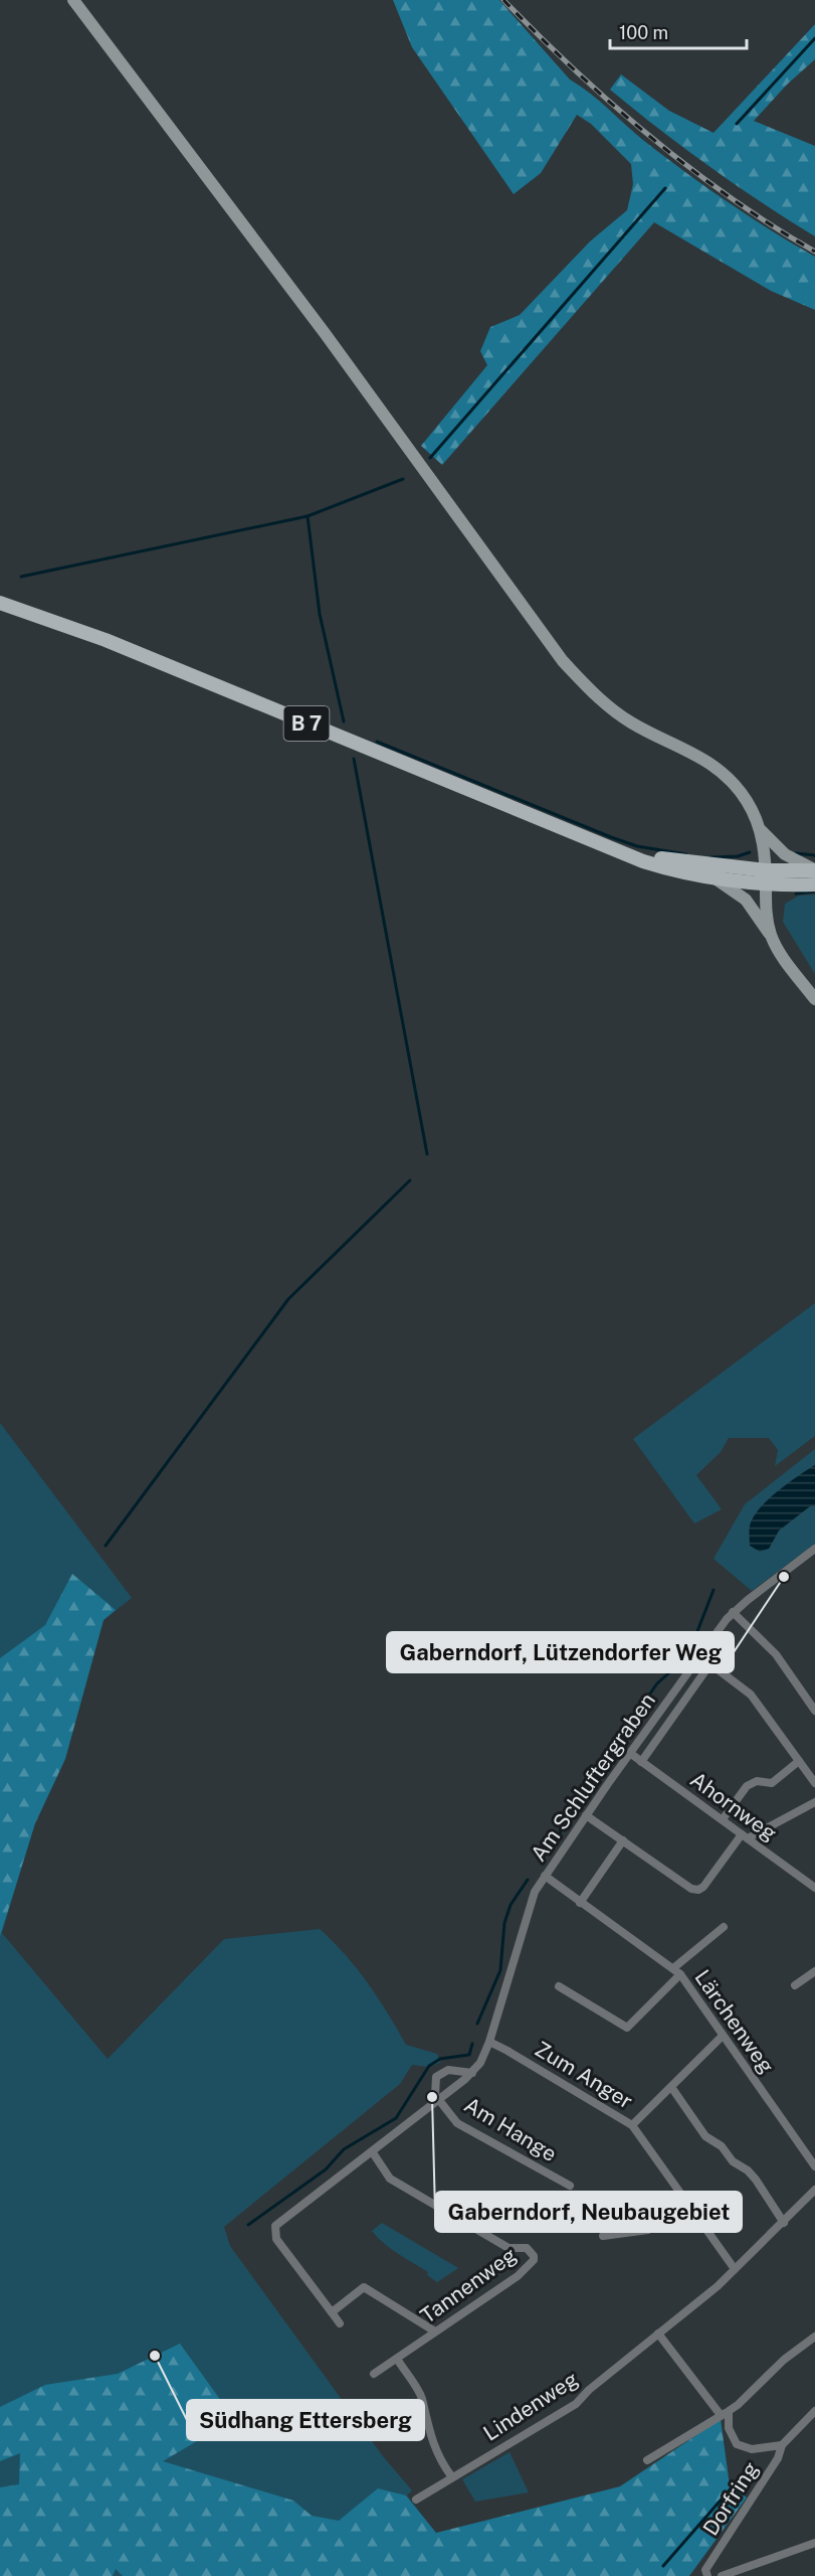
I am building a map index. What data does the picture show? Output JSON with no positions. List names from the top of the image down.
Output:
{
  "streets": {
    "main road": ["B 7"],
    "street": [
      "Am Schluftergraben",
      "Ahornweg",
      "Lärchenweg",
      "Zum Anger",
      "Am Hange",
      "Tannenweg",
      "Lindenweg",
      "Dorfring"
    ]
  },
  "crossings": [
    ["Am Schluftergraben", "Ahornweg"],
    ["Am Schluftergraben", "Lärchenweg"],
    ["Am Schluftergraben", "Zum Anger"],
    ["Am Schluftergraben", "Am Hange"],
    ["Am Schluftergraben", "Tannenweg"],
    ["Zum Anger", "Lindenweg"]
  ],
  "places": ["Gaberndorf, Lützendorfer Weg", "Gaberndorf, Neubaugebiet", "Südhang Ettersberg"],
  "scale_bar": "100 m"
}
